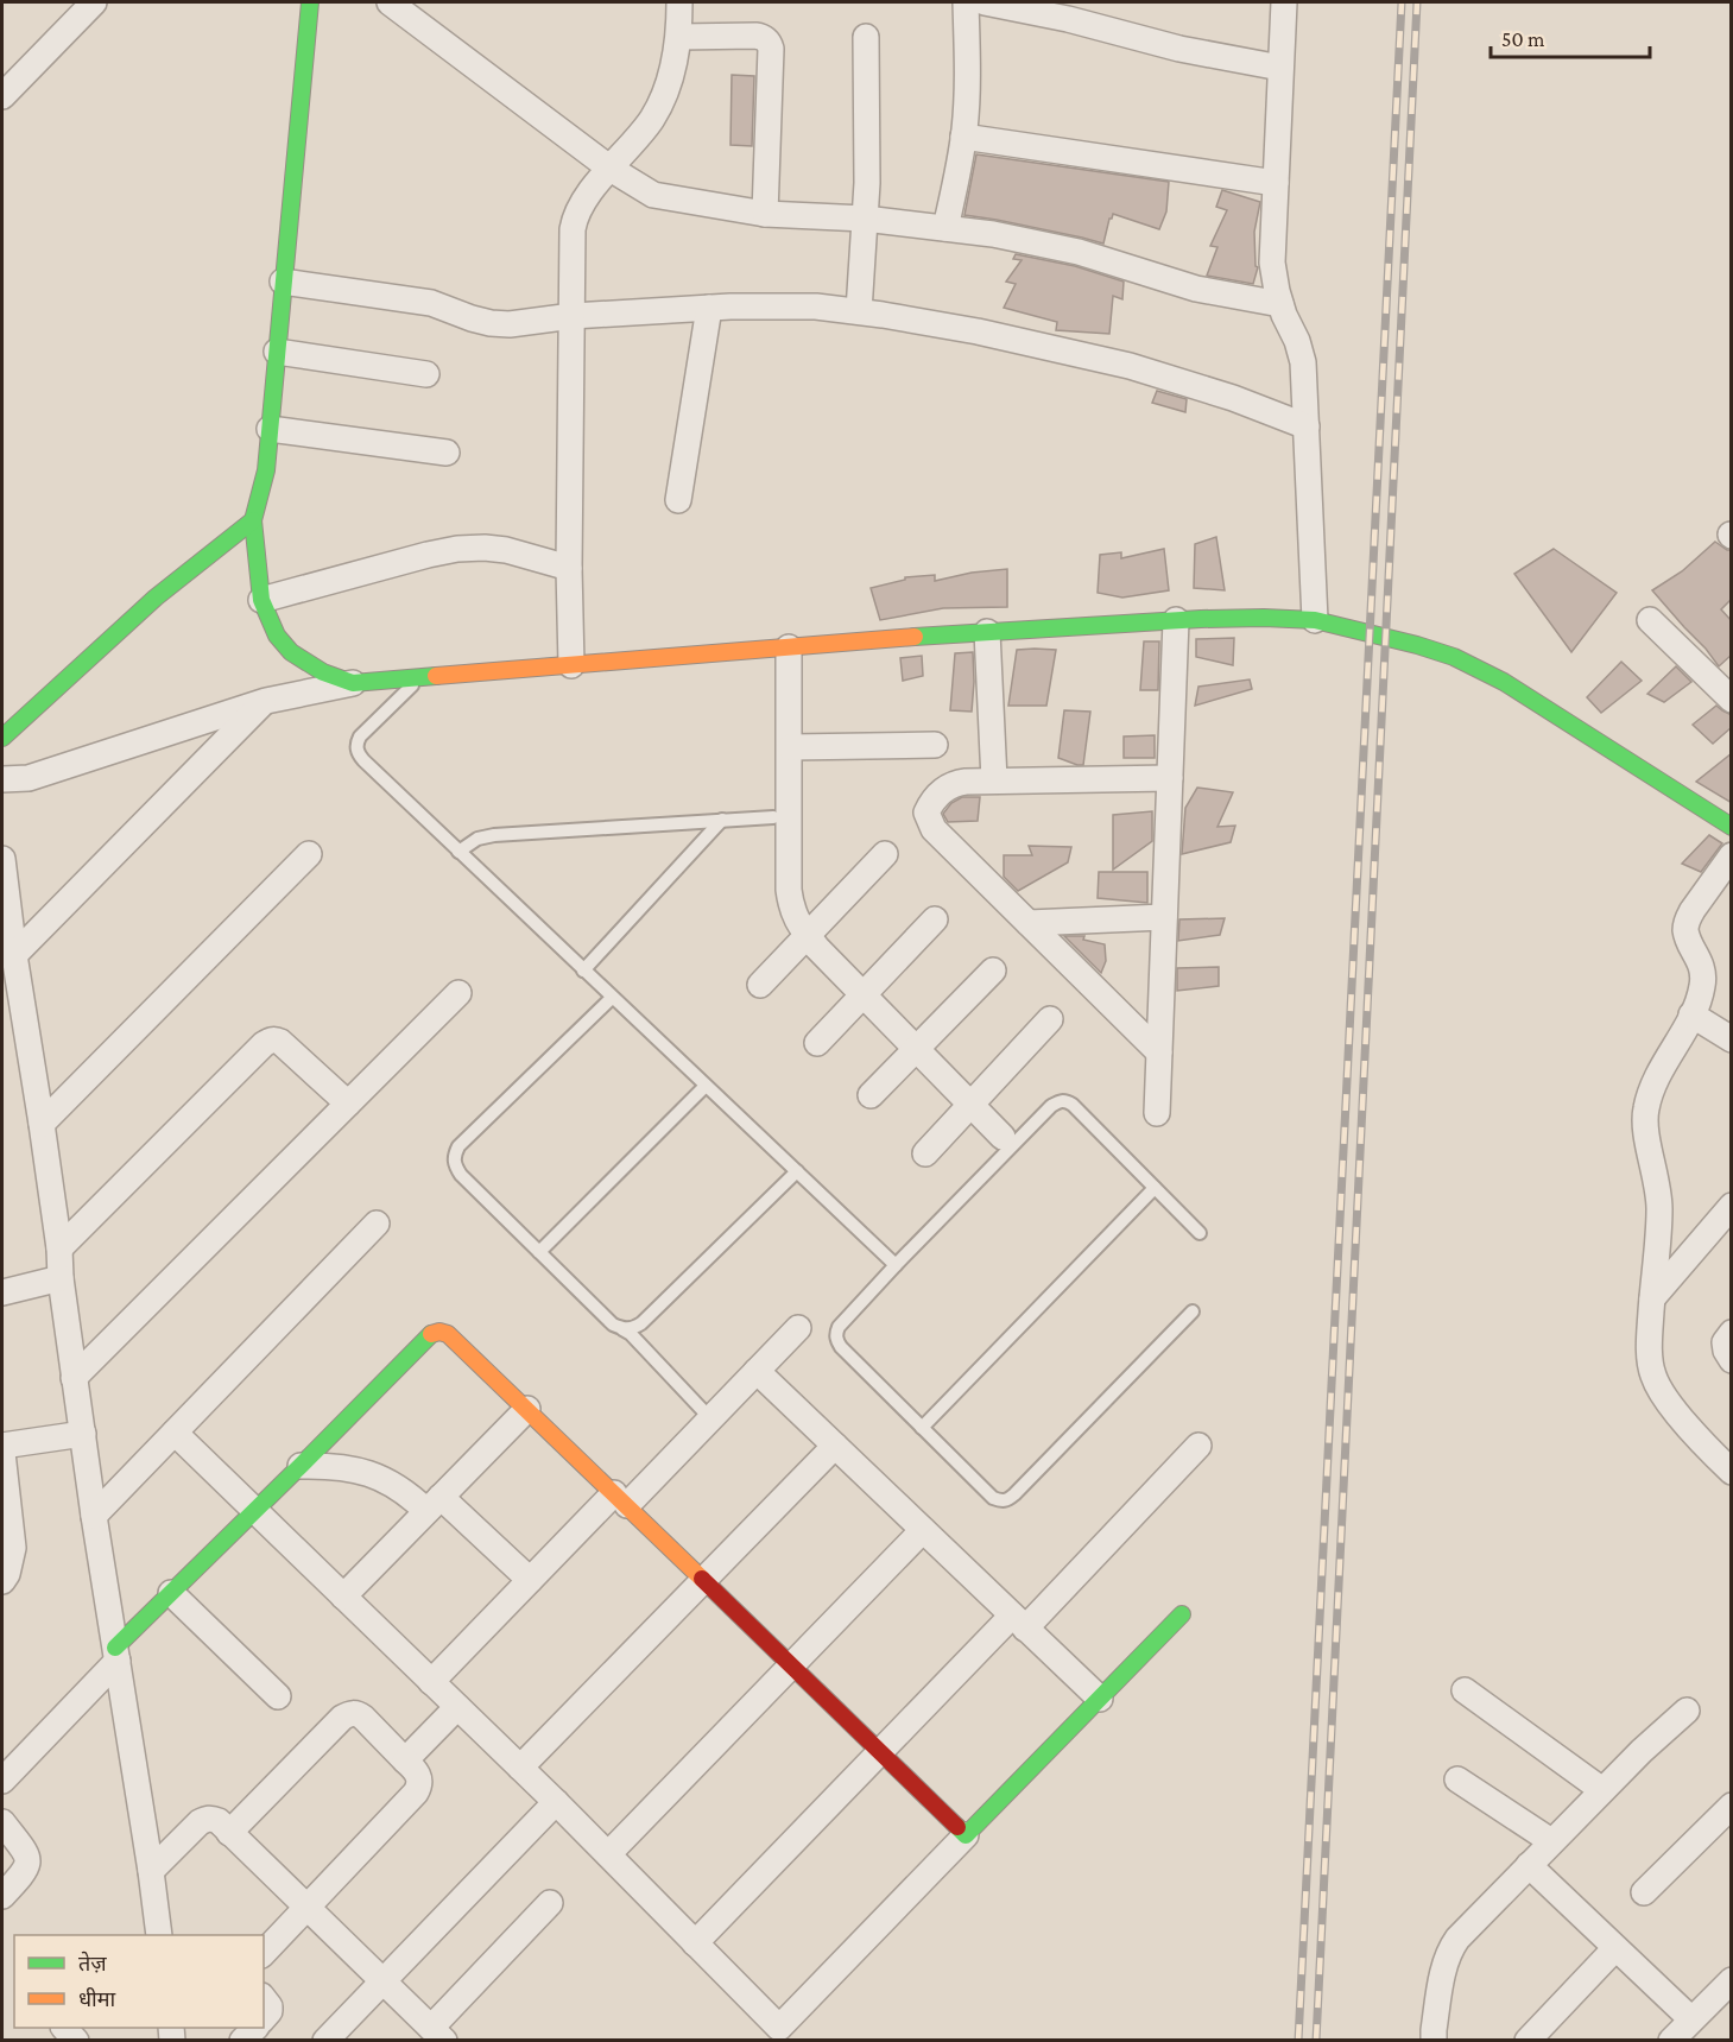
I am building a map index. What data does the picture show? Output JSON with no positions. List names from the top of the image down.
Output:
{
  "legend": ["तेज़", "धीमा"],
  "scale_bar": "50 m"
}
